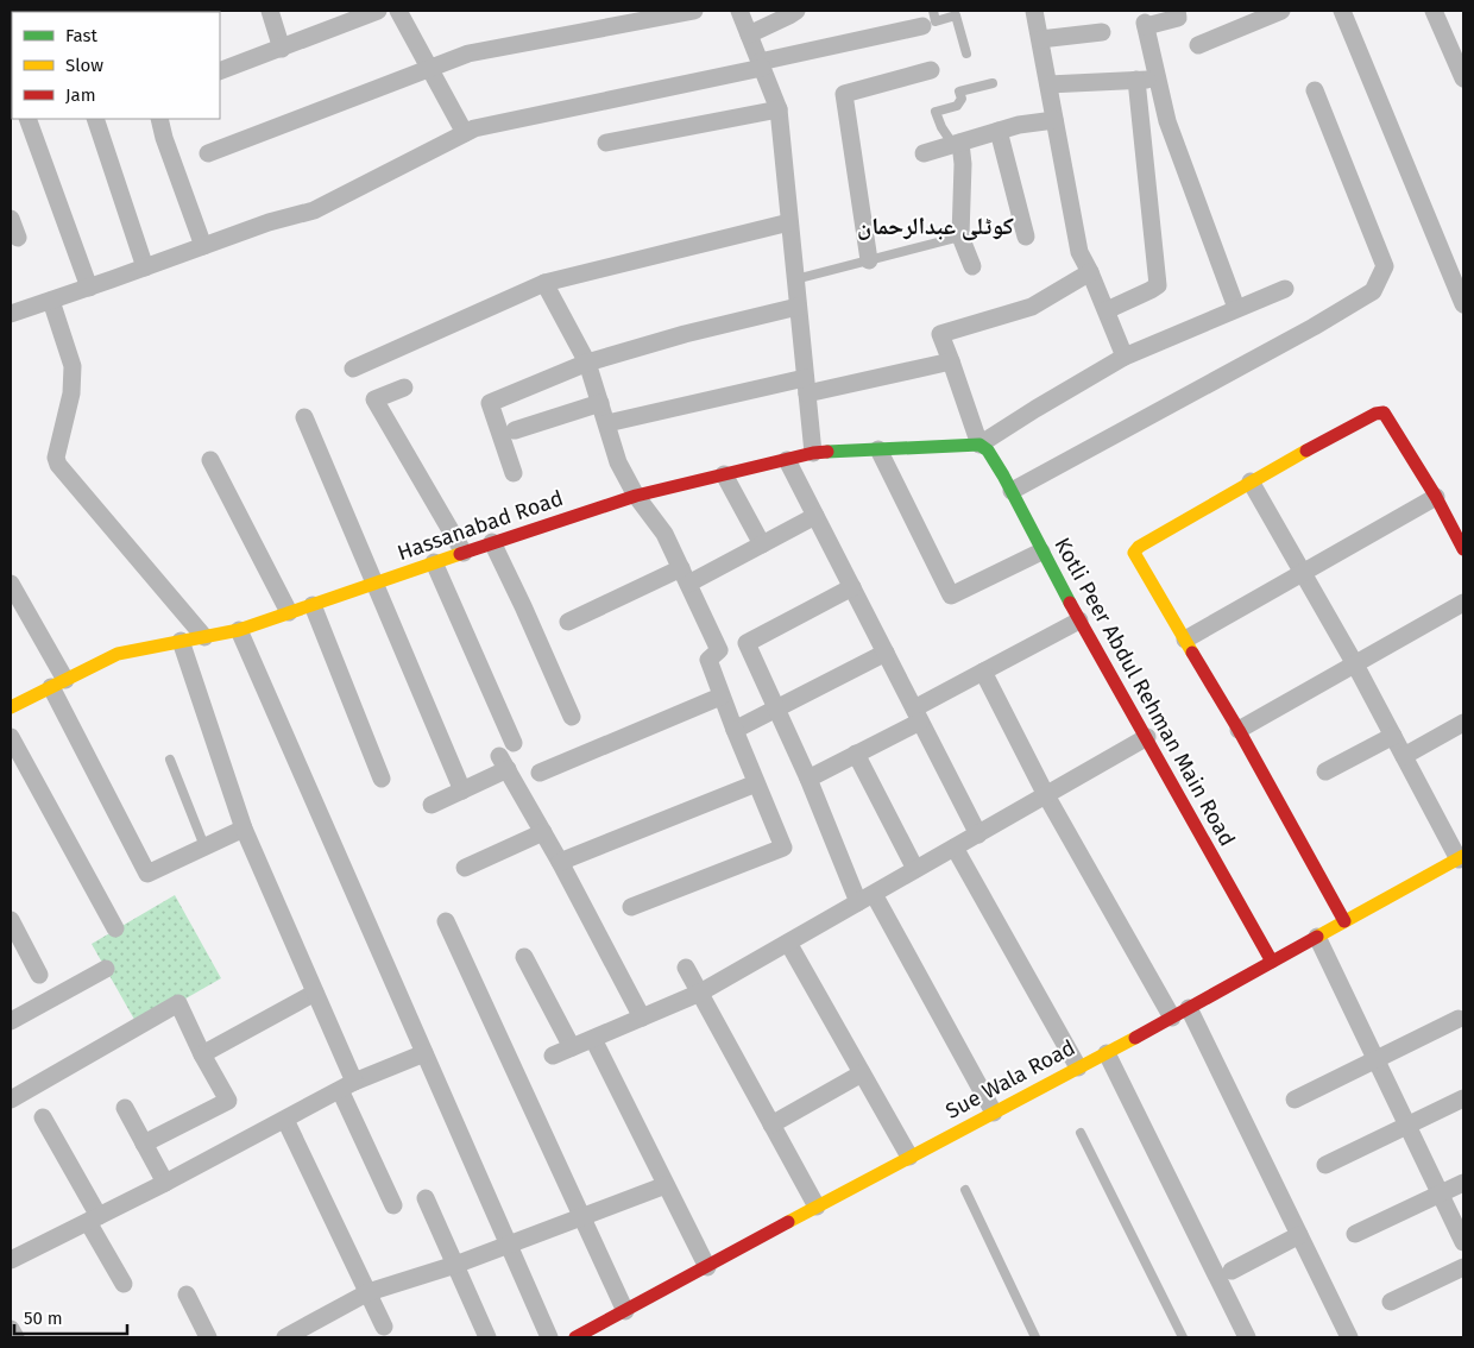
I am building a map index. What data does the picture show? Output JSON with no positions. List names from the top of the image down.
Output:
{
  "streets": {
    "street": ["Hassanabad Road", "Kotli Peer Abdul Rehman Main Road", "Sue Wala Road"]
  },
  "crossings": [
    ["Hassanabad Road", "Kotli Peer Abdul Rehman Main Road"],
    ["Kotli Peer Abdul Rehman Main Road", "Sue Wala Road"]
  ],
  "districts": ["کوٹلی عبدالرحمان"],
  "legend": ["Fast", "Slow", "Jam"],
  "scale_bar": "50 m"
}
